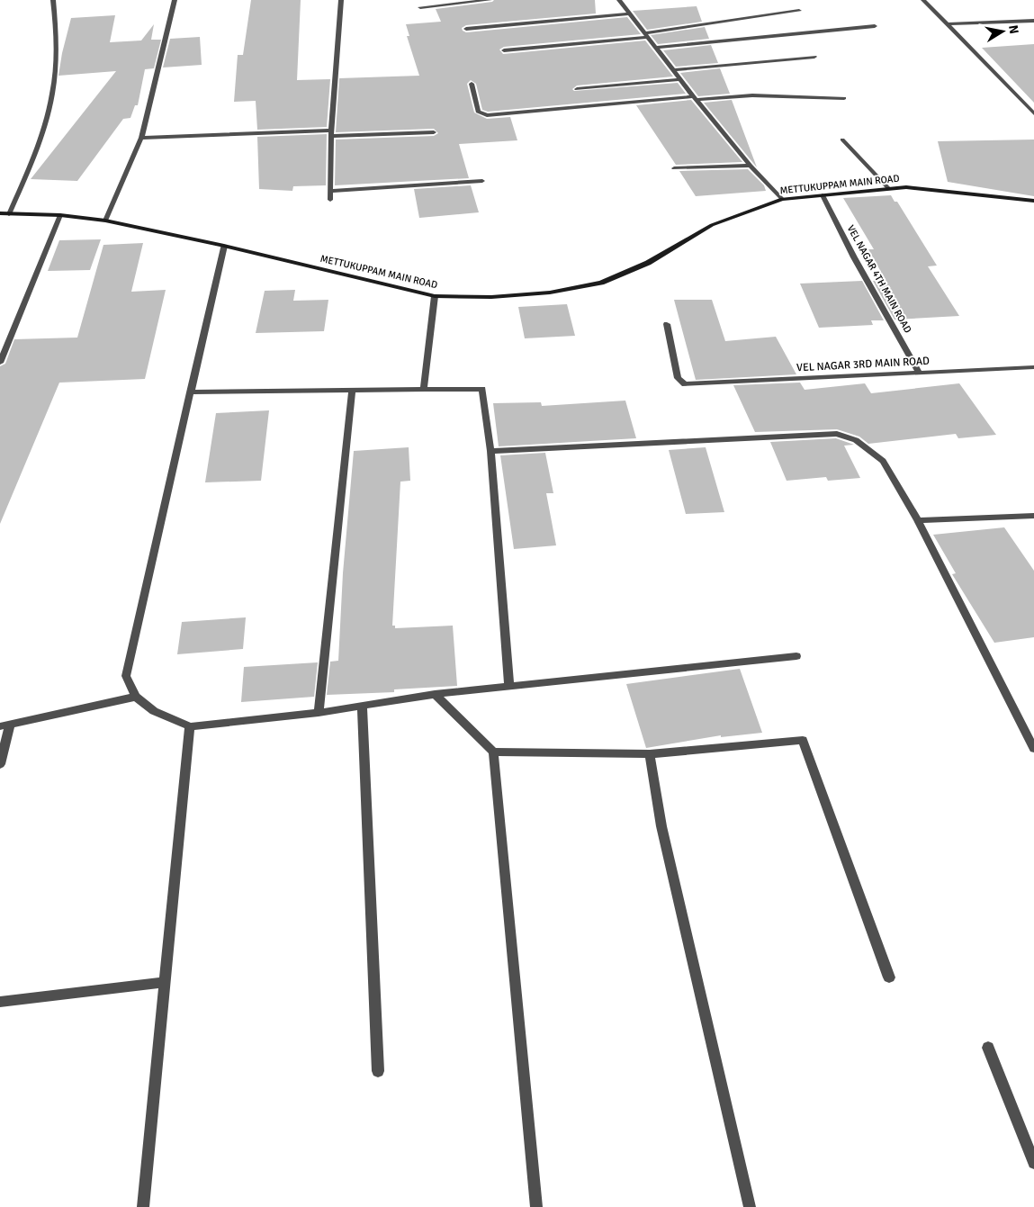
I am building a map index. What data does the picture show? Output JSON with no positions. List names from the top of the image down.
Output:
{
  "streets": {
    "main road": ["METTUKUPPAM MAIN ROAD"],
    "street": ["VEL NAGAR 4TH MAIN ROAD", "VEL NAGAR 3RD MAIN ROAD"]
  },
  "crossings": [
    ["METTUKUPPAM MAIN ROAD", "VEL NAGAR 4TH MAIN ROAD"],
    ["VEL NAGAR 4TH MAIN ROAD", "VEL NAGAR 3RD MAIN ROAD"]
  ],
  "north": "right"
}
